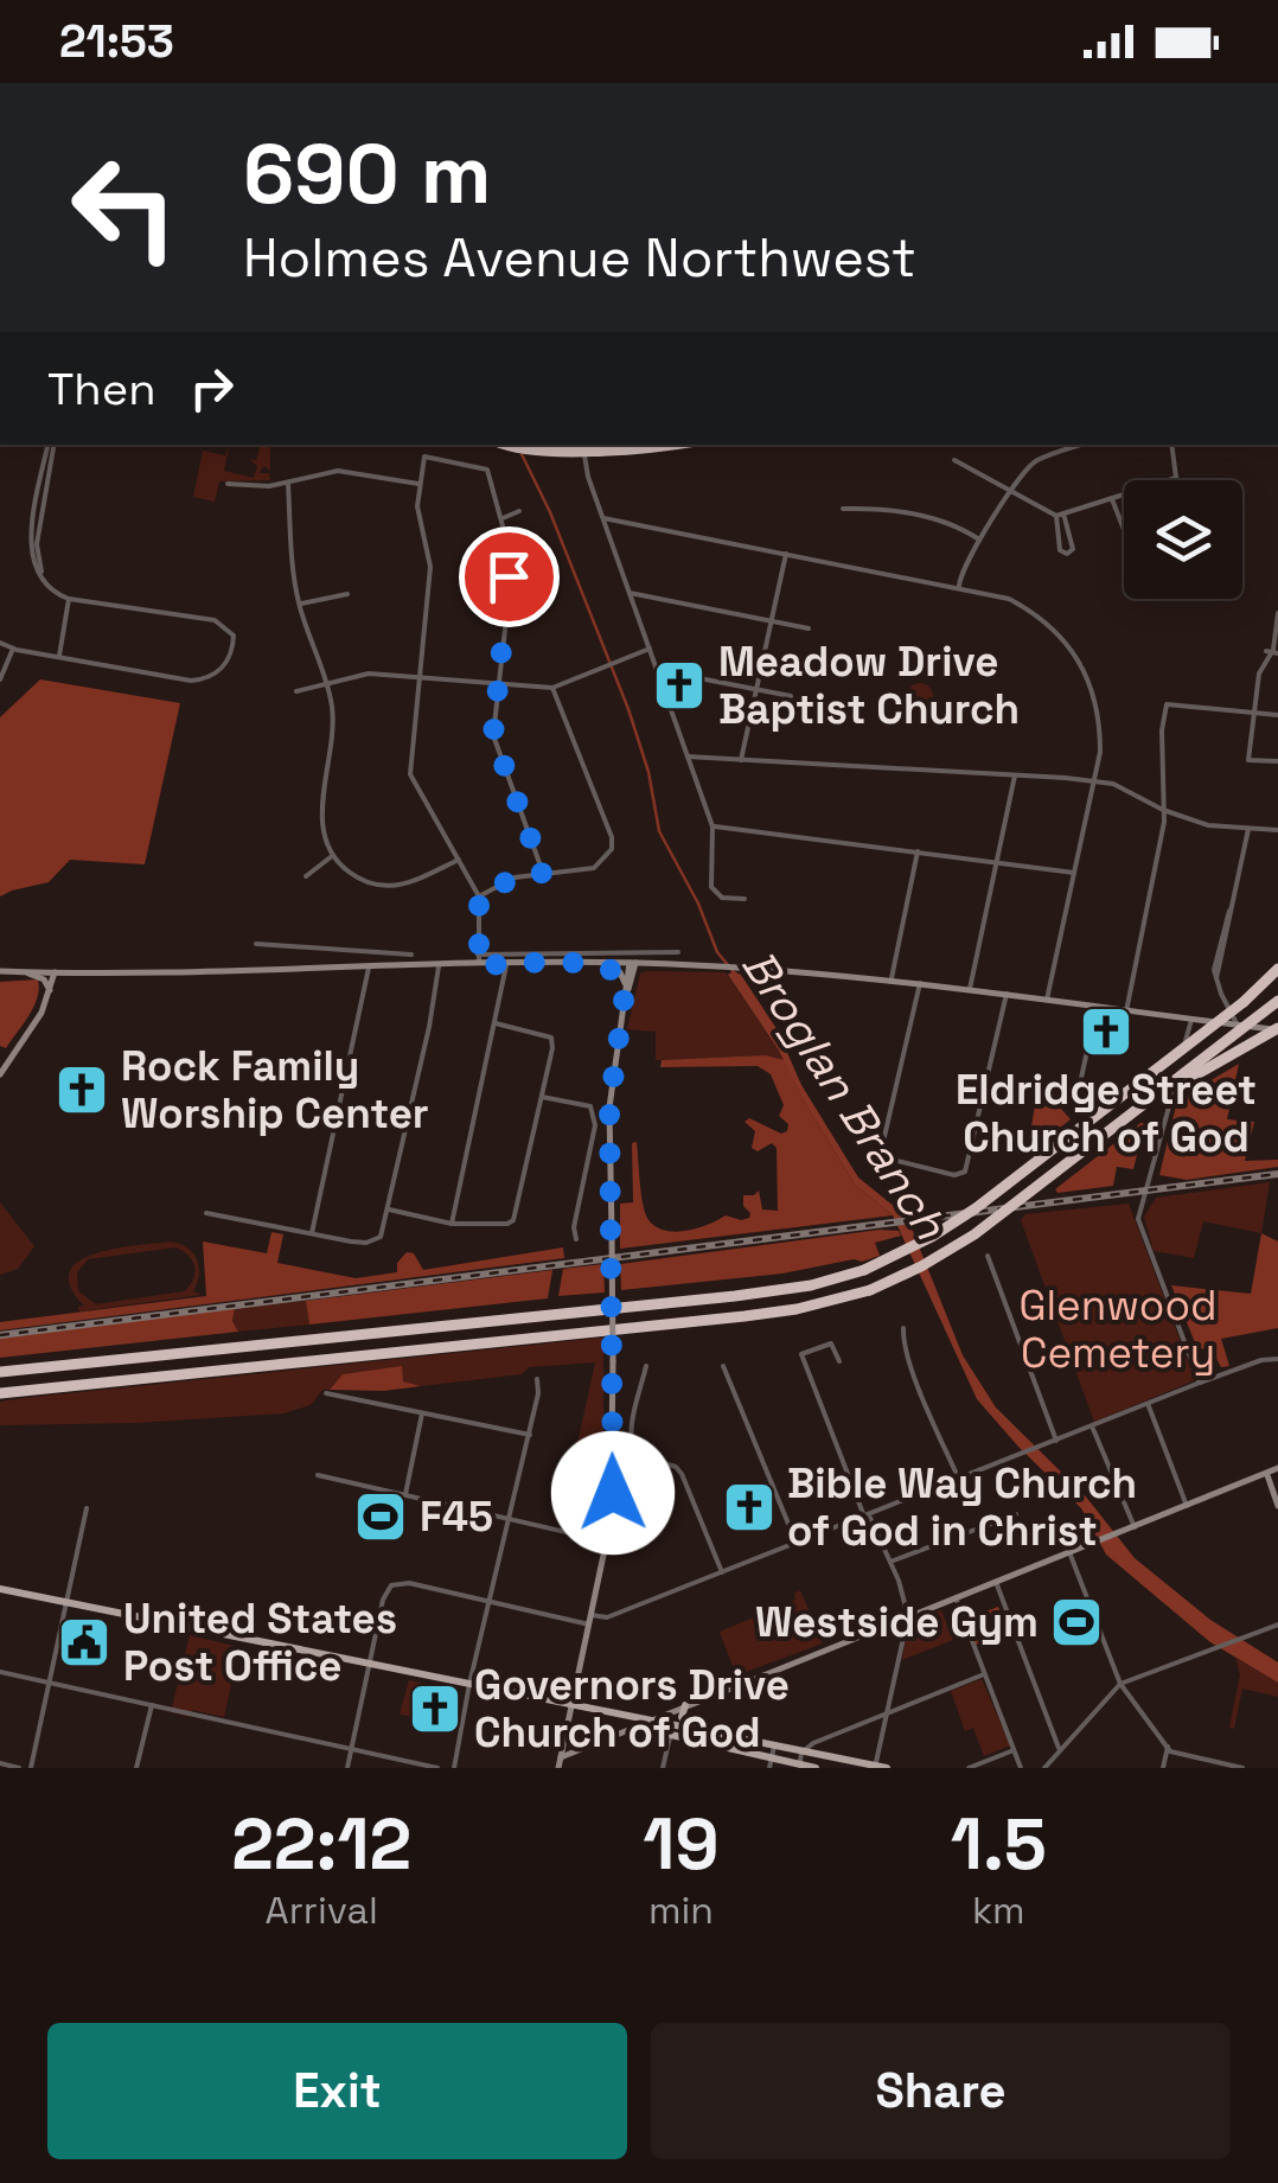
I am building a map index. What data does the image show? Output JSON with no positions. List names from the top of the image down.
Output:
{
  "water": ["Broglan Branch"],
  "parks": ["Glenwood Cemetery"],
  "places": {
    "church": [
      "Meadow Drive Baptist Church",
      "Eldridge Street Church of God",
      "Rock Family Worship Center",
      "Bible Way Church of God in Christ",
      "Governors Drive Church of God"
    ],
    "sports": ["F45", "Westside Gym"],
    "public building": ["United States Post Office"]
  },
  "page": {
    "status": "21:53",
    "turn": ["690 m", "Holmes Avenue Northwest"],
    "then": "Then",
    "eta": [
      "22:12",
      "Arrival",
      "19",
      "min",
      "1.5",
      "km"
    ],
    "buttons": ["Exit", "Share"]
  }
}
